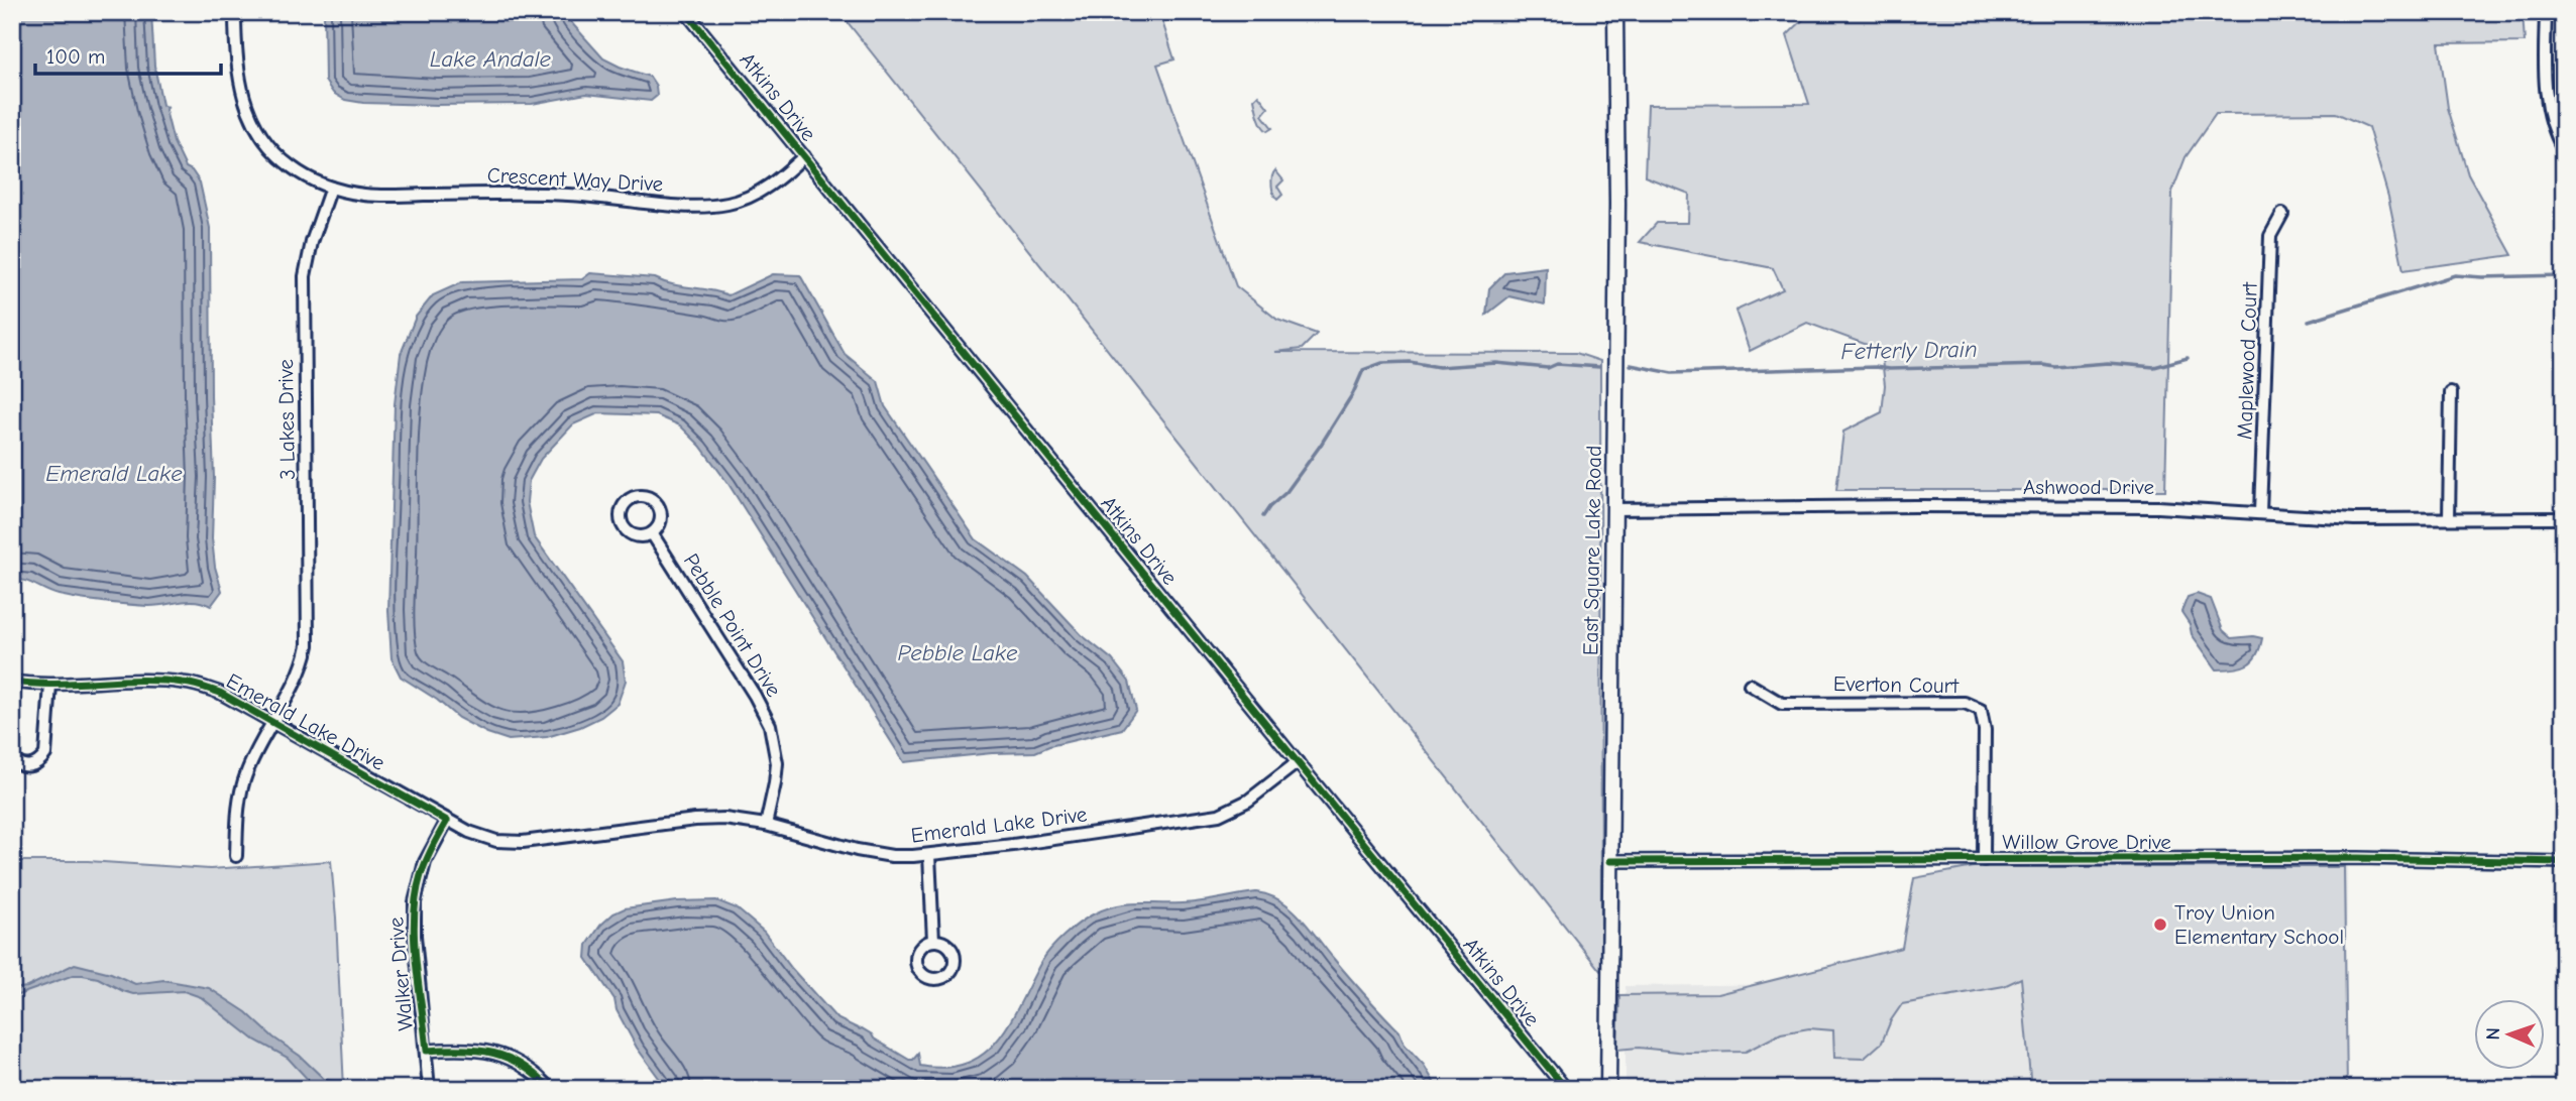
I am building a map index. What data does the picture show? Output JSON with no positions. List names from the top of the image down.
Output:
{
  "streets": {
    "main road": ["East Square Lake Road"],
    "street": [
      "Atkins Drive",
      "Crescent Way Drive",
      "Maplewood Court",
      "3 Lakes Drive",
      "Ashwood Drive",
      "Pebble Point Drive",
      "Everton Court",
      "Emerald Lake Drive",
      "Willow Grove Drive",
      "Walker Drive"
    ]
  },
  "crossings": [
    ["Atkins Drive", "Crescent Way Drive"],
    ["Atkins Drive", "Emerald Lake Drive"],
    ["Crescent Way Drive", "3 Lakes Drive"],
    ["Maplewood Court", "Ashwood Drive"],
    ["3 Lakes Drive", "Emerald Lake Drive"],
    ["Ashwood Drive", "East Square Lake Road"],
    ["East Square Lake Road", "Willow Grove Drive"],
    ["Pebble Point Drive", "Emerald Lake Drive"],
    ["Everton Court", "Willow Grove Drive"],
    ["Emerald Lake Drive", "Walker Drive"]
  ],
  "water": [
    "Lake Andale",
    "Fetterly Drain",
    "Emerald Lake",
    "Pebble Lake"
  ],
  "places": ["Troy Union Elementary School"],
  "scale_bar": "100 m",
  "north": "left"
}
